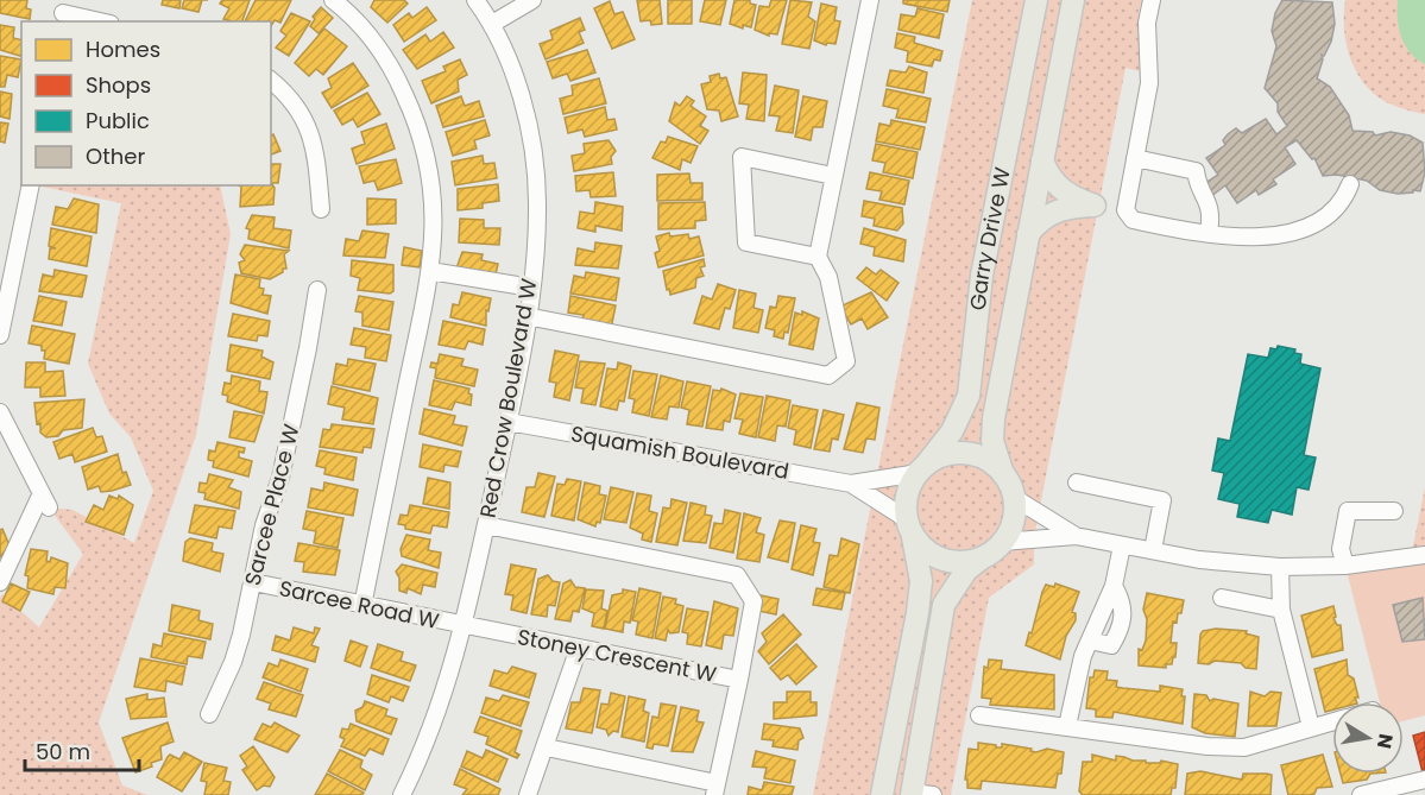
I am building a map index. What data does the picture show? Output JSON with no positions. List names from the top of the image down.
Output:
{
  "streets": {
    "main road": ["Garry Drive W"],
    "street": [
      "Red Crow Boulevard W",
      "Squamish Boulevard",
      "Sarcee Place W",
      "Sarcee Road W",
      "Stoney Crescent W"
    ]
  },
  "crossings": [
    ["Garry Drive W", "Squamish Boulevard"],
    ["Red Crow Boulevard W", "Squamish Boulevard"],
    ["Red Crow Boulevard W", "Sarcee Road W"],
    ["Red Crow Boulevard W", "Stoney Crescent W"],
    ["Sarcee Place W", "Sarcee Road W"],
    ["Sarcee Road W", "Stoney Crescent W"]
  ],
  "legend": [
    "Homes",
    "Shops",
    "Public",
    "Other"
  ],
  "scale_bar": "50 m",
  "north": "right"
}
